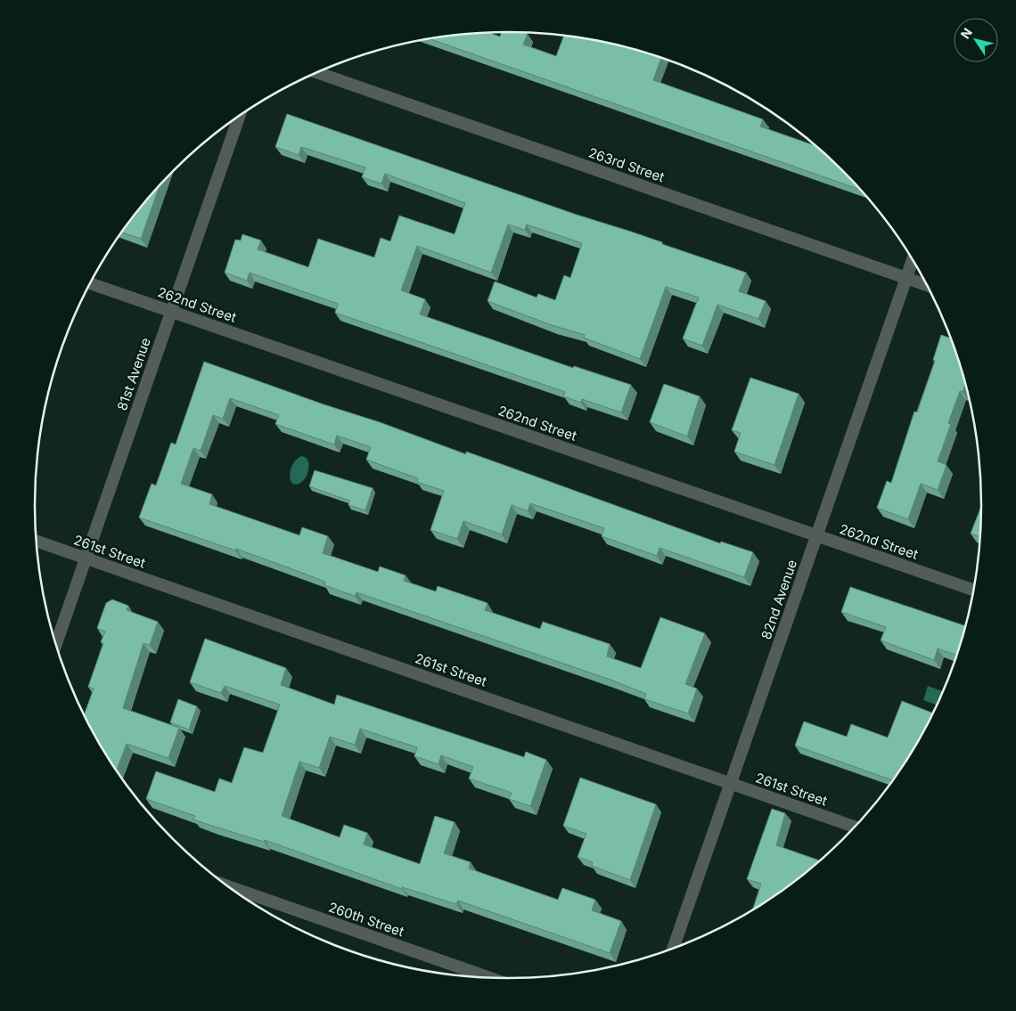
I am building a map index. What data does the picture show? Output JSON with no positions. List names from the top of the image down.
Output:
{
  "streets": {
    "street": [
      "263rd Street",
      "262nd Street",
      "81st Avenue",
      "261st Street",
      "82nd Avenue",
      "260th Street"
    ]
  },
  "crossings": [
    ["263rd Street", "82nd Avenue"],
    ["262nd Street", "81st Avenue"],
    ["262nd Street", "82nd Avenue"],
    ["81st Avenue", "261st Street"],
    ["261st Street", "82nd Avenue"]
  ],
  "north": "top left"
}
